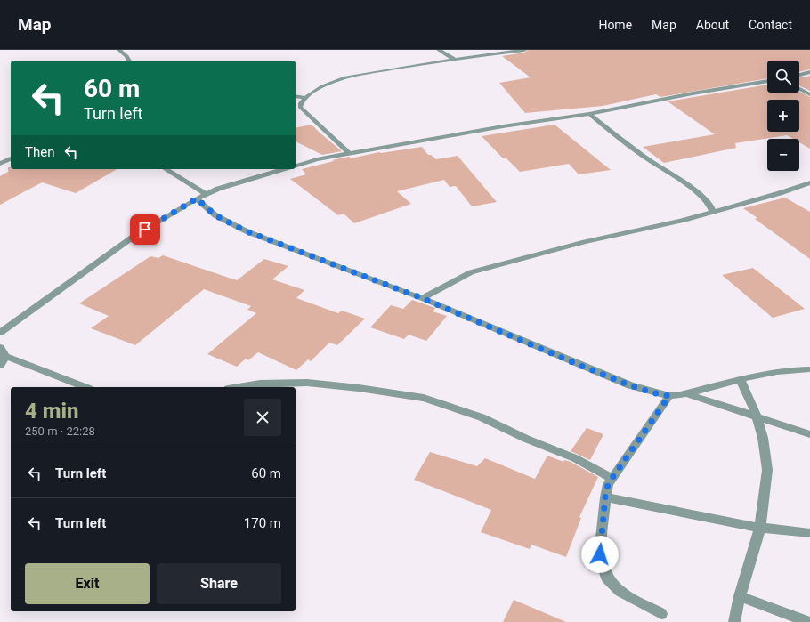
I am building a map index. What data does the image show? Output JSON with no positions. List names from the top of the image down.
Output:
{
  "page": {
    "header": "Map",
    "nav": [
      "Home",
      "Map",
      "About",
      "Contact"
    ],
    "map_buttons": ["+", "−"],
    "turn": ["60 m", "Turn left"],
    "then": "Then",
    "heading": ["4 min", "250 m · 22:28"],
    "list": [
      {
        "name": "Turn left",
        "value": "60 m"
      },
      {
        "name": "Turn left",
        "value": "170 m"
      }
    ],
    "buttons": ["Exit", "Share"]
  }
}
